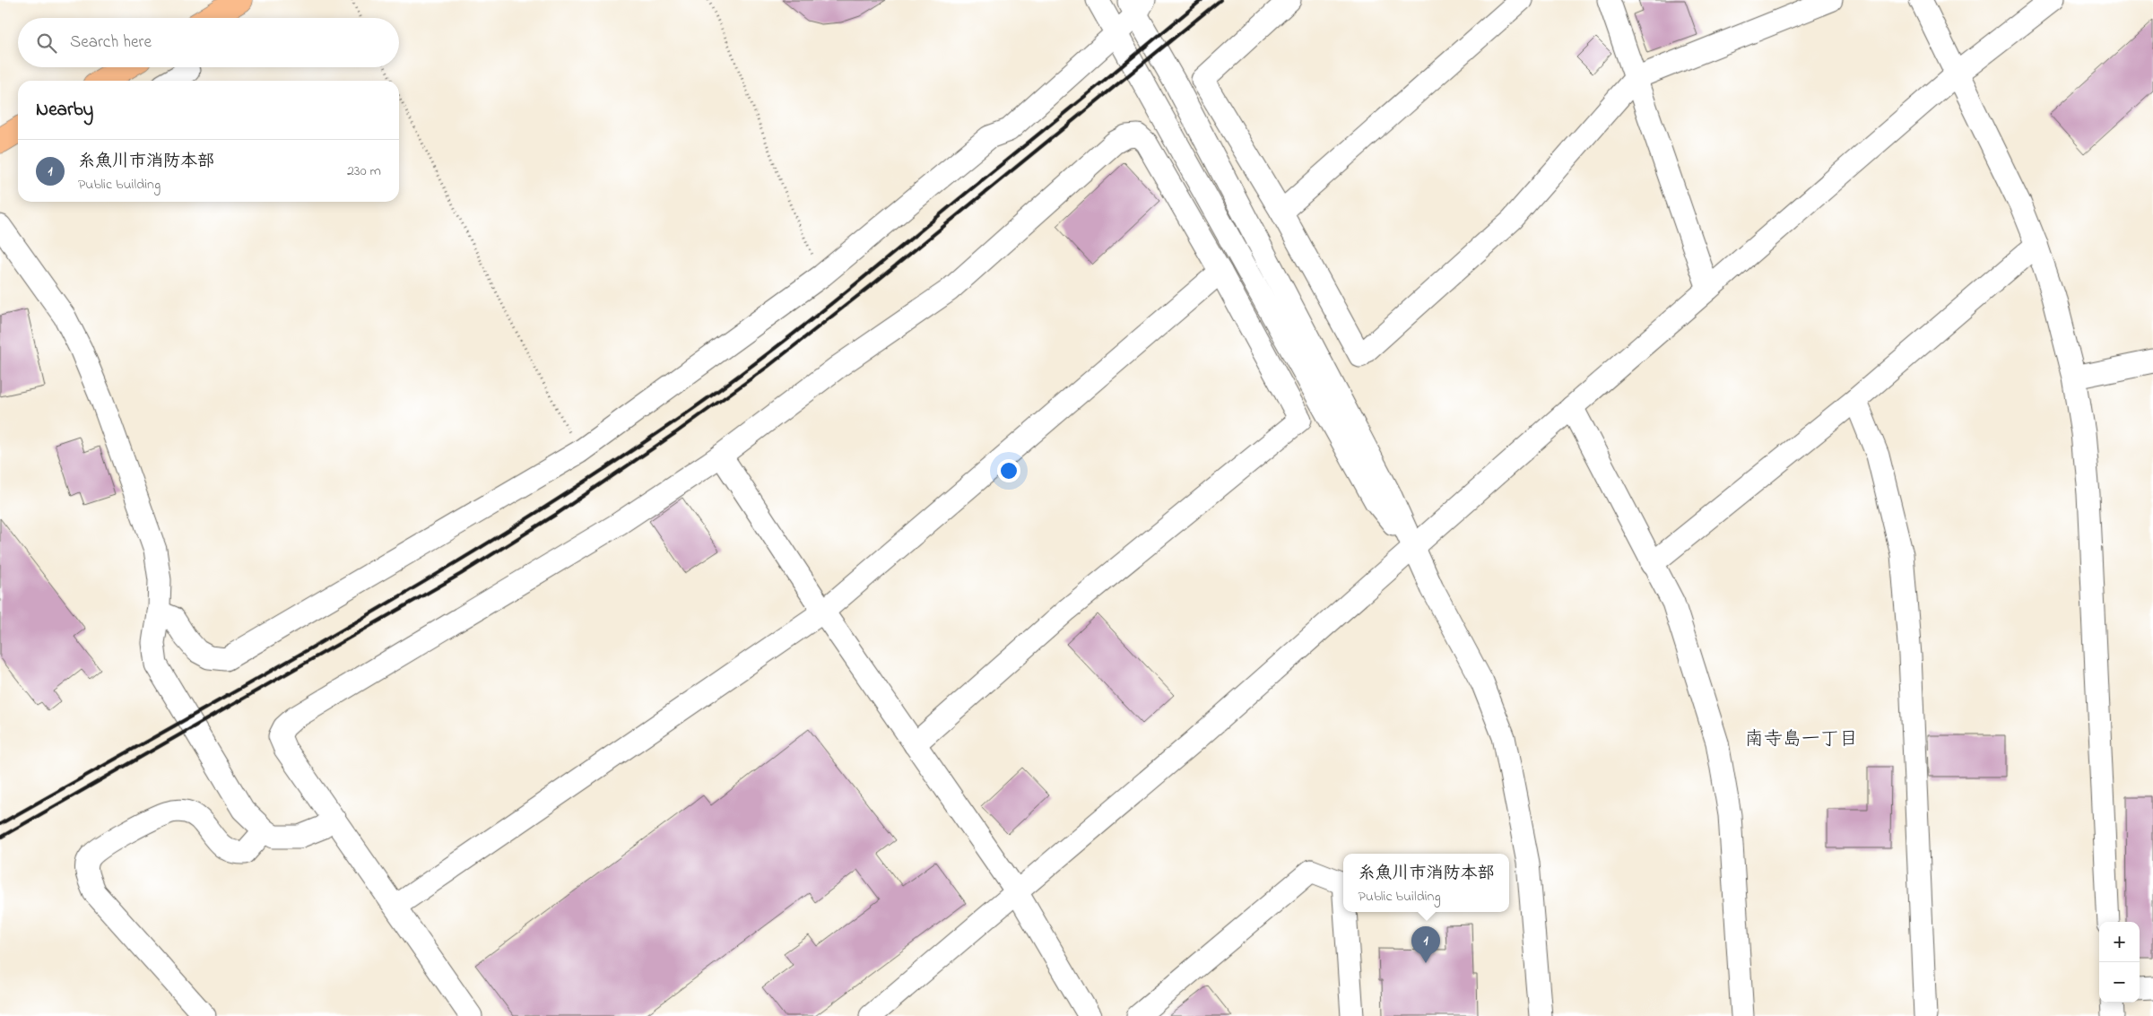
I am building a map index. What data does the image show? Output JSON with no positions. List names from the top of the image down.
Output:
{
  "districts": ["南寺島一丁目"],
  "page": {
    "search": "Search here",
    "heading": "Nearby",
    "list": [
      {
        "mark": "1",
        "name": "糸魚川市消防本部",
        "note": "Public building",
        "value": "230 m"
      }
    ],
    "popup": ["糸魚川市消防本部", "Public building"],
    "map_buttons": ["+", "−"],
    "pins": "1"
  }
}
